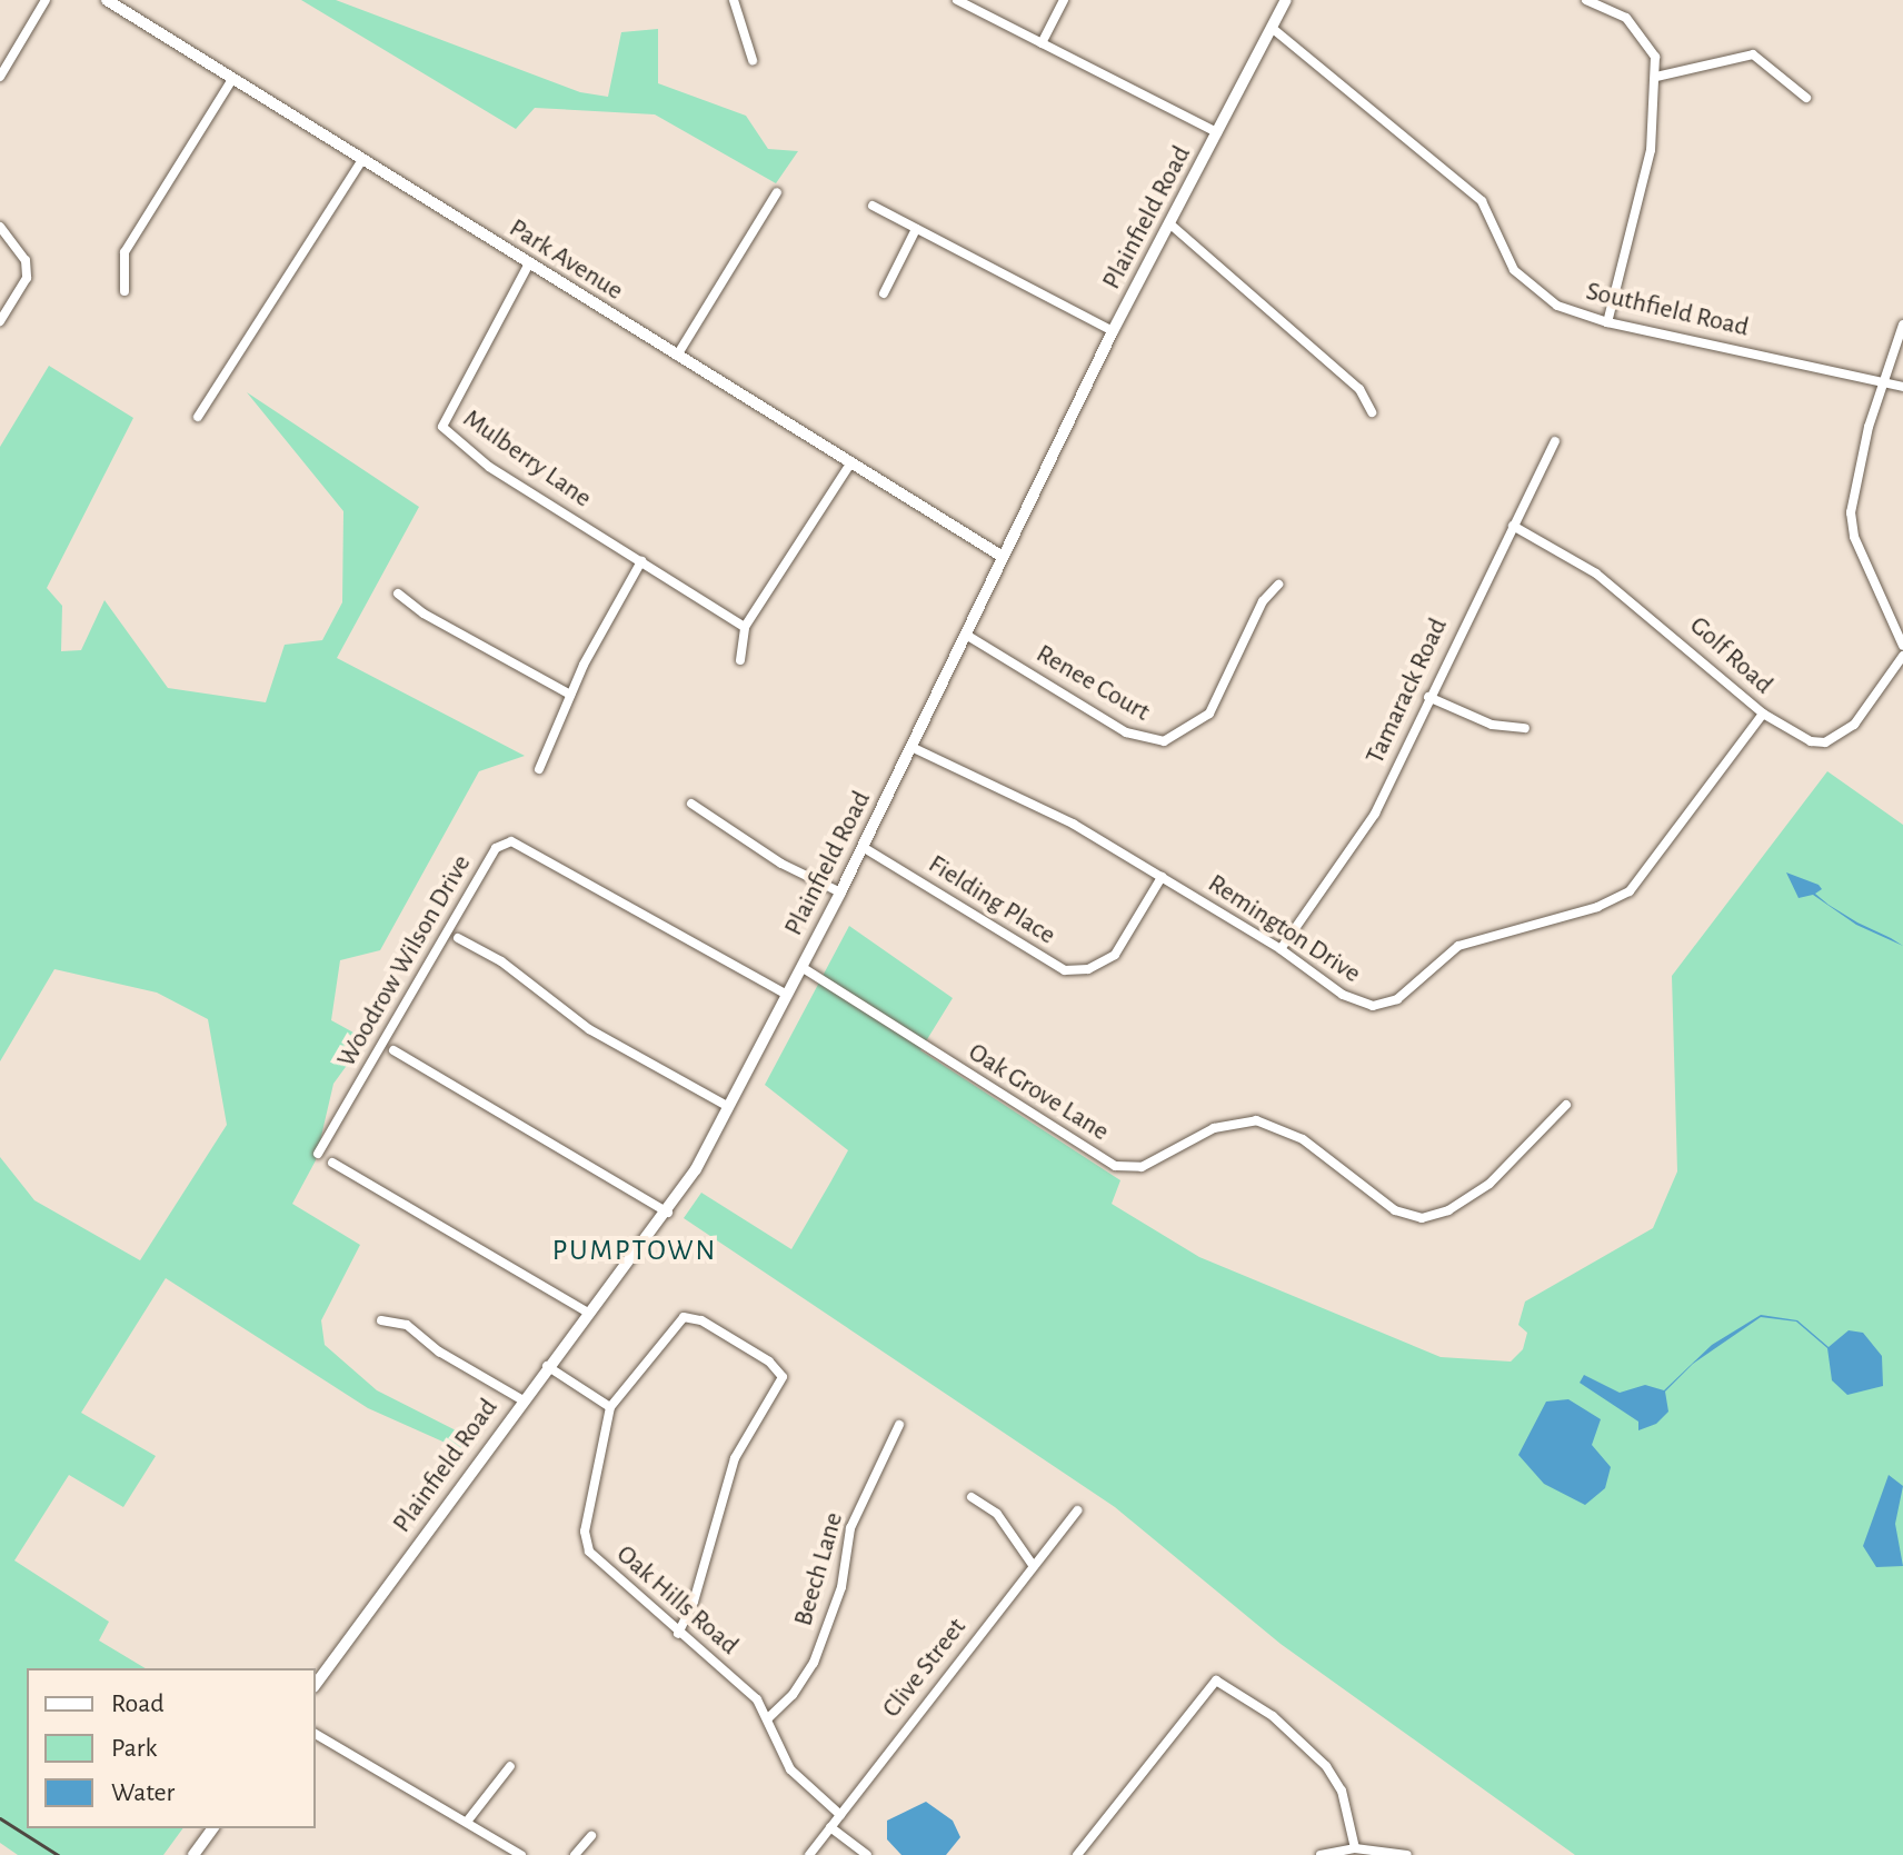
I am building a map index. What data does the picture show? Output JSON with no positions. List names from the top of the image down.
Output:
{
  "streets": {
    "street": [
      "Plainfield Road",
      "Park Avenue",
      "Southfield Road",
      "Mulberry Lane",
      "Golf Road",
      "Renee Court",
      "Tamarack Road",
      "Fielding Place",
      "Remington Drive",
      "Woodrow Wilson Drive",
      "Oak Grove Lane",
      "Beech Lane",
      "Oak Hills Road",
      "Clive Street"
    ]
  },
  "crossings": [
    ["Plainfield Road", "Park Avenue"],
    ["Plainfield Road", "Southfield Road"],
    ["Plainfield Road", "Renee Court"],
    ["Plainfield Road", "Fielding Place"],
    ["Plainfield Road", "Remington Drive"],
    ["Plainfield Road", "Woodrow Wilson Drive"],
    ["Plainfield Road", "Oak Grove Lane"],
    ["Park Avenue", "Mulberry Lane"],
    ["Golf Road", "Tamarack Road"],
    ["Golf Road", "Remington Drive"],
    ["Tamarack Road", "Remington Drive"],
    ["Fielding Place", "Remington Drive"],
    ["Beech Lane", "Oak Hills Road"],
    ["Oak Hills Road", "Clive Street"]
  ],
  "districts": ["PUMPTOWN"],
  "legend": ["Road", "Park", "Water"]
}
